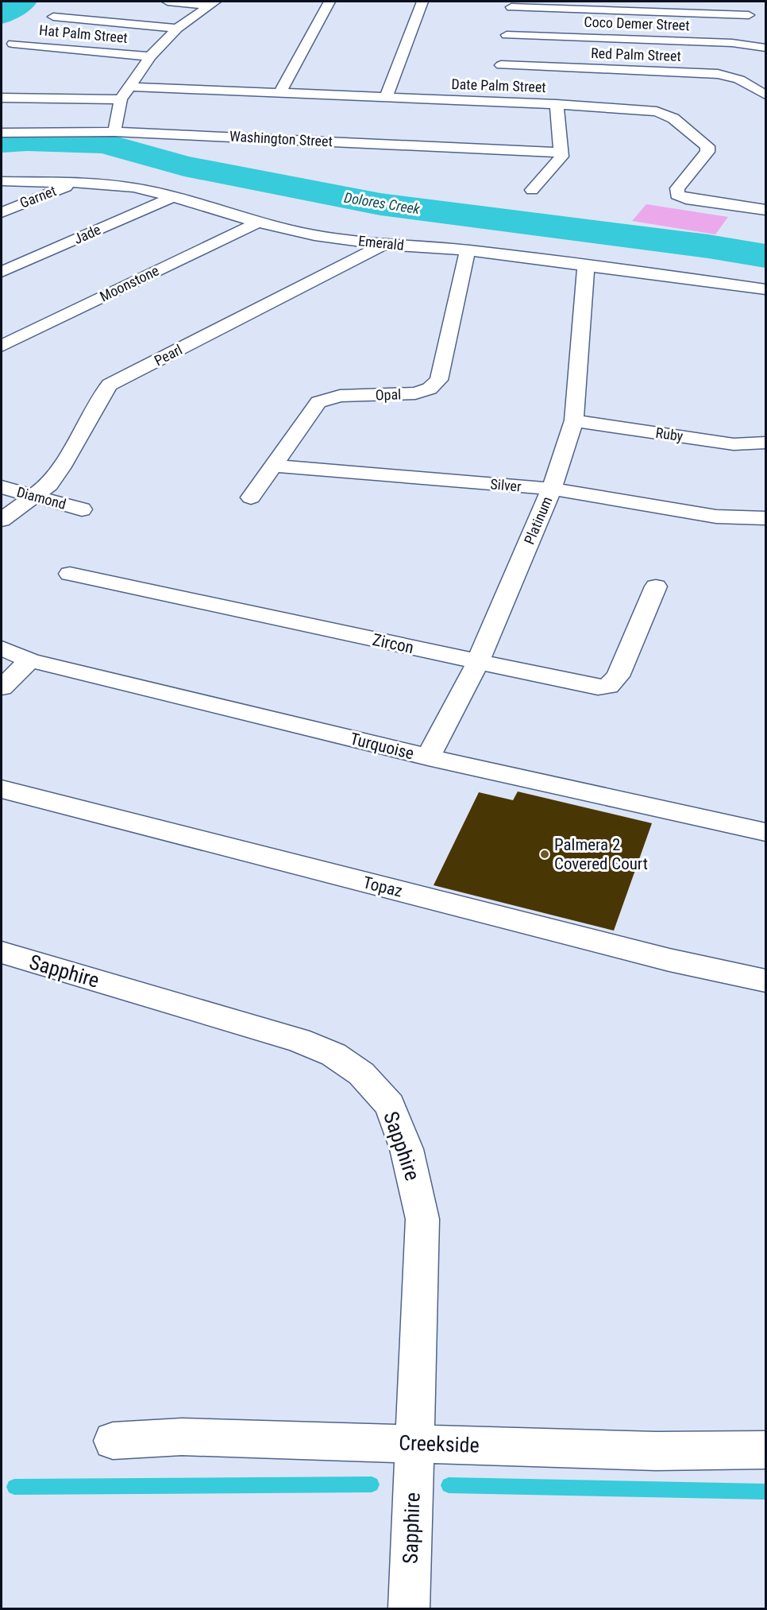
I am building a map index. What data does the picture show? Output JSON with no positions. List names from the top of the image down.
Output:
{
  "streets": {
    "street": [
      "Coco Demer Street",
      "Hat Palm Street",
      "Red Palm Street",
      "Date Palm Street",
      "Washington Street",
      "Garnet",
      "Jade",
      "Emerald",
      "Moonstone",
      "Pearl",
      "Opal",
      "Ruby",
      "Silver",
      "Diamond",
      "Platinum",
      "Zircon",
      "Turquoise",
      "Topaz",
      "Sapphire",
      "Creekside"
    ]
  },
  "crossings": [
    ["Coco Demer Street", "Red Palm Street"],
    ["Garnet", "Emerald"],
    ["Jade", "Emerald"],
    ["Emerald", "Moonstone"],
    ["Emerald", "Pearl"],
    ["Emerald", "Opal"],
    ["Emerald", "Platinum"],
    ["Pearl", "Diamond"],
    ["Opal", "Silver"],
    ["Ruby", "Platinum"],
    ["Silver", "Platinum"],
    ["Platinum", "Zircon"],
    ["Platinum", "Turquoise"],
    ["Sapphire", "Creekside"]
  ],
  "water": ["Dolores Creek"],
  "places": ["Palmera 2 Covered Court"]
}
